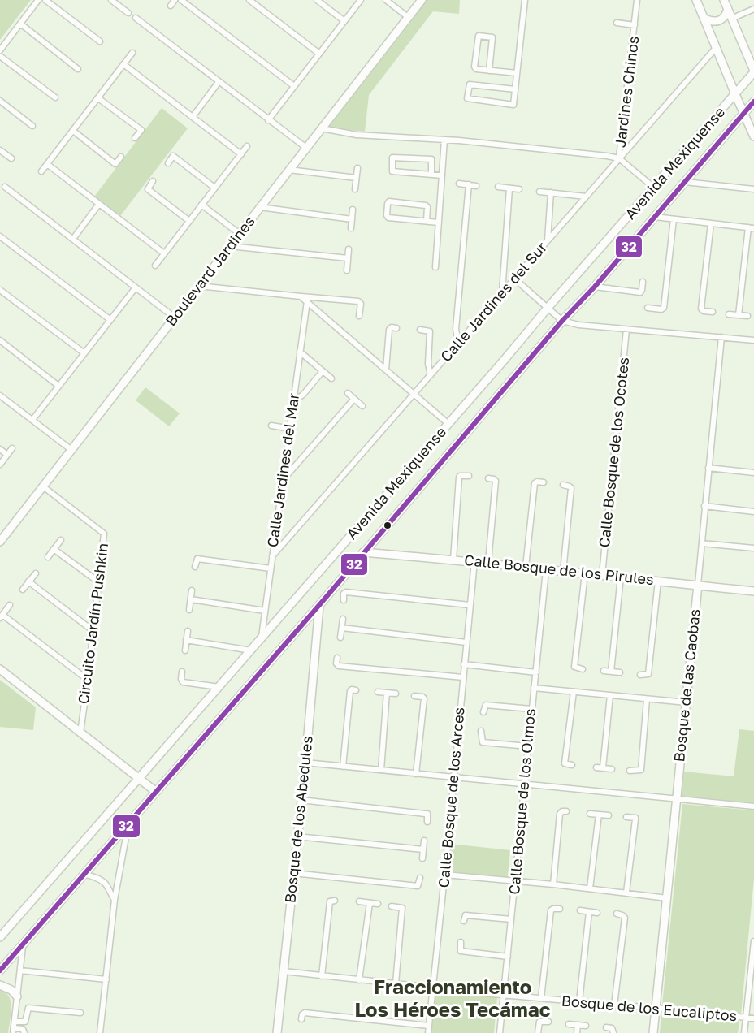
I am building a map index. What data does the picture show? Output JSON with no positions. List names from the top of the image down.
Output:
{
  "streets": {
    "main road": [
      "Avenida Mexiquense",
      "Boulevard Jardines",
      "Calle Bosque de los Pirules",
      "Bosque de las Caobas",
      "Bosque de los Abedules"
    ],
    "street": [
      "Jardines Chinos",
      "Calle Jardines del Sur",
      "Calle Bosque de los Ocotes",
      "Calle Jardines del Mar",
      "Circuito Jardín Pushkin",
      "Calle Bosque de los Arces",
      "Calle Bosque de los Olmos",
      "Bosque de los Eucaliptos"
    ]
  },
  "crossings": [
    ["Jardines Chinos", "Calle Jardines del Sur"],
    ["Avenida Mexiquense", "Calle Jardines del Mar"],
    ["Avenida Mexiquense", "Calle Bosque de los Pirules"],
    ["Avenida Mexiquense", "Bosque de los Abedules"],
    ["Boulevard Jardines", "Circuito Jardín Pushkin"],
    ["Calle Jardines del Sur", "Calle Jardines del Mar"],
    ["Calle Bosque de los Ocotes", "Calle Bosque de los Pirules"],
    ["Calle Bosque de los Pirules", "Bosque de las Caobas"],
    ["Calle Bosque de los Pirules", "Calle Bosque de los Arces"],
    ["Calle Bosque de los Pirules", "Calle Bosque de los Olmos"],
    ["Bosque de las Caobas", "Bosque de los Eucaliptos"],
    ["Calle Bosque de los Arces", "Bosque de los Eucaliptos"],
    ["Calle Bosque de los Olmos", "Bosque de los Eucaliptos"],
    ["Bosque de los Abedules", "Bosque de los Eucaliptos"]
  ],
  "districts": ["Fraccionamiento Los Héroes Tecámac"],
  "lines": ["transit line 32"]
}
